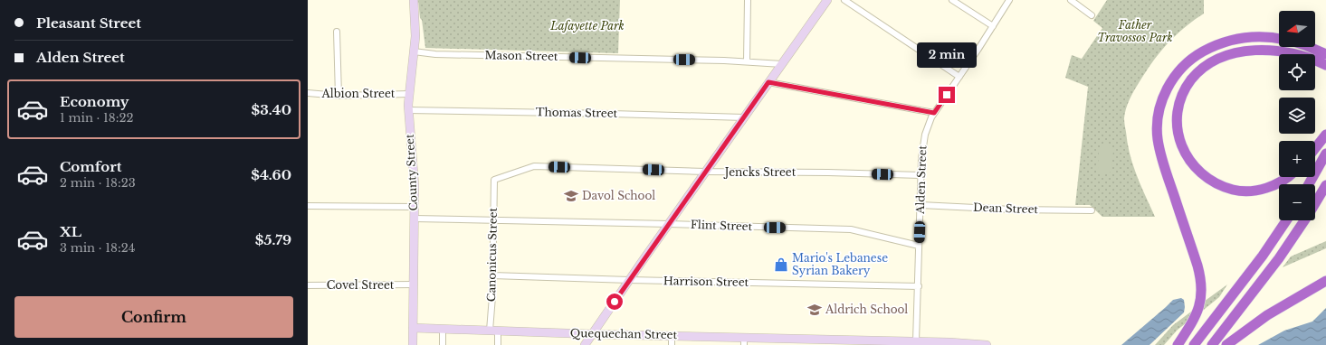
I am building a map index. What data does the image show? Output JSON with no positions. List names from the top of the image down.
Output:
{
  "streets": {
    "main road": ["County Street", "Quequechan Street"],
    "street": [
      "Mason Street",
      "Albion Street",
      "Thomas Street",
      "Jencks Street",
      "Alden Street",
      "Dean Street",
      "Flint Street",
      "Canonicus Street",
      "Harrison Street",
      "Covel Street"
    ]
  },
  "crossings": [
    ["Mason Street", "County Street"],
    ["Albion Street", "County Street"],
    ["Thomas Street", "County Street"],
    ["County Street", "Flint Street"],
    ["County Street", "Covel Street"],
    ["County Street", "Quequechan Street"],
    ["Jencks Street", "Alden Street"],
    ["Jencks Street", "Canonicus Street"],
    ["Alden Street", "Dean Street"],
    ["Alden Street", "Flint Street"],
    ["Alden Street", "Harrison Street"],
    ["Alden Street", "Quequechan Street"],
    ["Flint Street", "Canonicus Street"],
    ["Canonicus Street", "Harrison Street"],
    ["Canonicus Street", "Quequechan Street"]
  ],
  "parks": ["Father Travossos Park", "Lafayette Park"],
  "places": {
    "school or university": ["Davol School", "Aldrich School"],
    "shop": ["Mario's Lebanese Syrian Bakery"]
  },
  "north": "left",
  "page": {
    "banner": ["Pleasant Street", "Alden Street"],
    "map_buttons": ["+", "−"],
    "bubble": "2 min",
    "list": [
      {
        "name": "Economy",
        "note": "1 min · 18:22",
        "value": "$3.40"
      },
      {
        "name": "Comfort",
        "note": "2 min · 18:23",
        "value": "$4.60"
      },
      {
        "name": "XL",
        "note": "3 min · 18:24",
        "value": "$5.79"
      }
    ],
    "buttons": "Confirm"
  }
}
